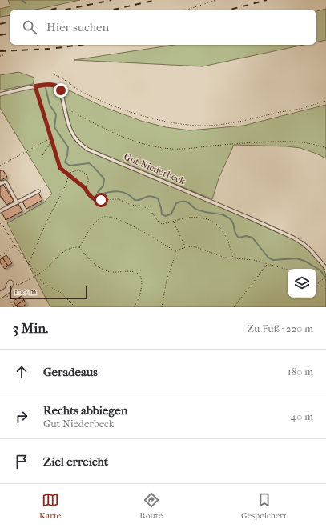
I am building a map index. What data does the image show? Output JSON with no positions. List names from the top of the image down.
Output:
{
  "streets": {
    "lane": ["Gut Niederbeck"]
  },
  "scale_bar": "100 m",
  "page": {
    "search": "Hier suchen",
    "scale": "100 m",
    "heading": ["3 Min.", "Zu Fuß · 220 m"],
    "list": [
      ["Geradeaus", "180 m"],
      ["Rechts abbiegen", "Gut Niederbeck", "40 m"],
      "Ziel erreicht"
    ],
    "nav": ["Karte", "Route", "Gespeichert"]
  }
}
